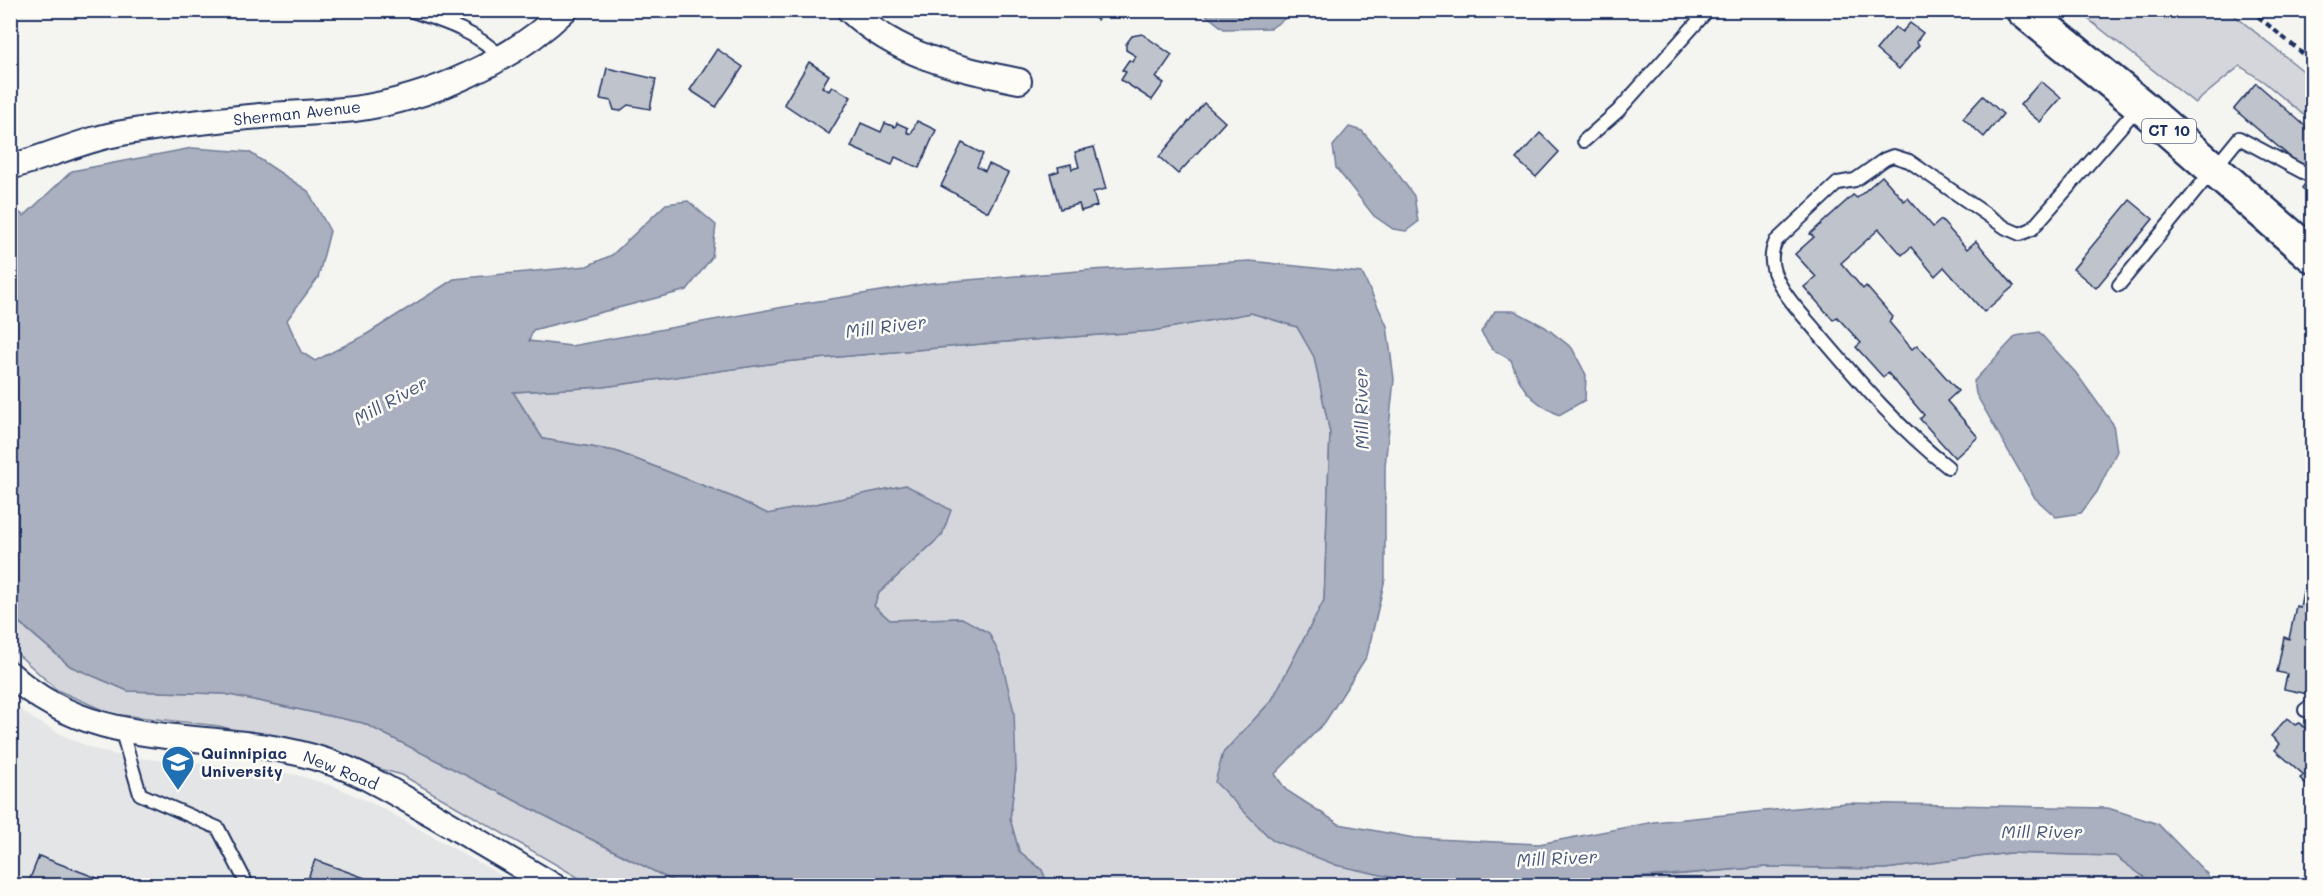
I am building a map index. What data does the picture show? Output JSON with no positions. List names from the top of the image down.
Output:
{
  "streets": {
    "highway": ["CT 10"],
    "street": ["Sherman Avenue", "New Road"]
  },
  "water": ["Mill River"],
  "places": {
    "school or university": ["Quinnipiac University"]
  }
}
